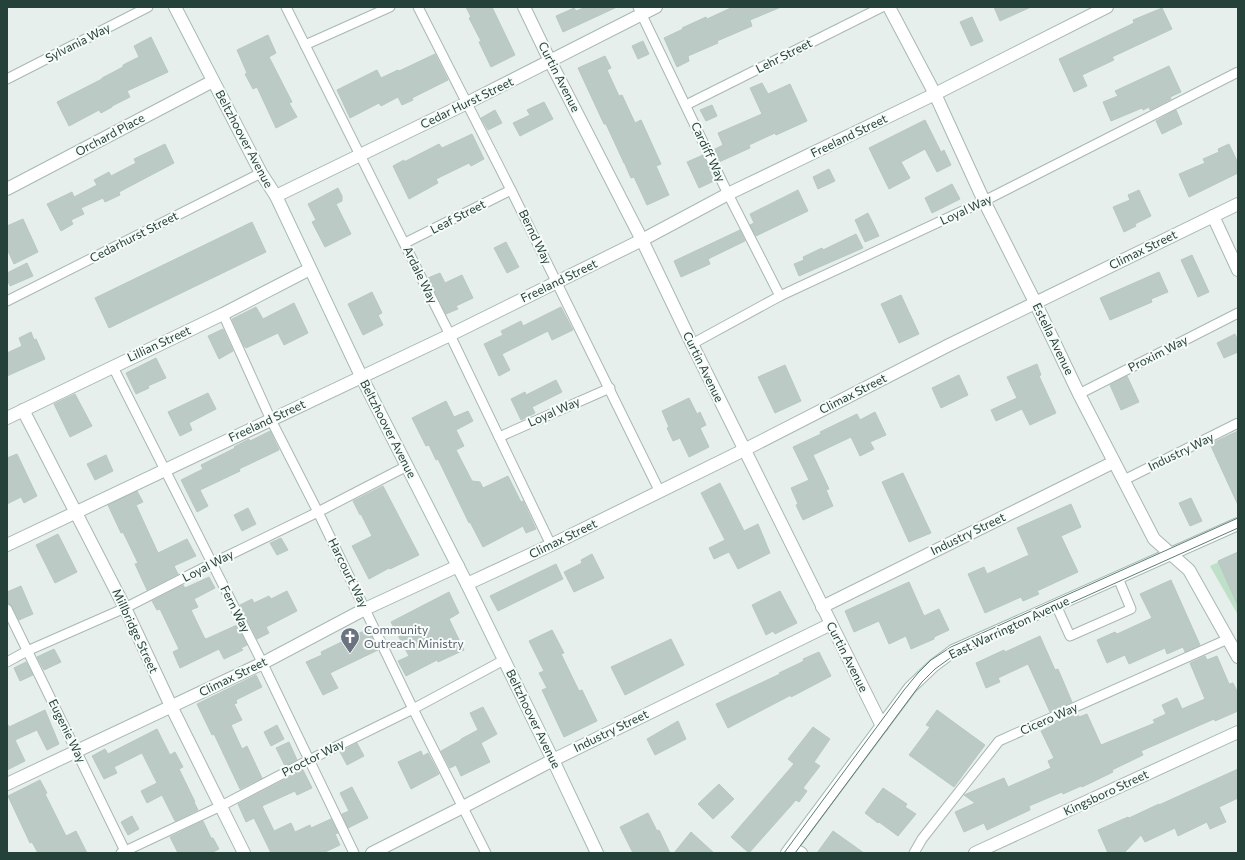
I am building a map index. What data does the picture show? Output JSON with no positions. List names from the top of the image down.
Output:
{
  "streets": {
    "street": [
      "Curtin Avenue",
      "Cedar Hurst Street",
      "Orchard Place",
      "Freeland Street",
      "Beltzhoover Avenue",
      "Climax Street",
      "Estella Avenue",
      "Lillian Street",
      "Industry Street",
      "East Warrington Avenue",
      "Millbridge Street",
      "Kingsboro Street"
    ],
    "lane": [
      "Sylvania Way",
      "Lehr Street",
      "Cardiff Way",
      "Loyal Way",
      "Leaf Street",
      "Cedarhurst Street",
      "Bernd Way",
      "Ardale Way",
      "Proxim Way",
      "Industry Way",
      "Harcourt Way",
      "Fern Way",
      "Cicero Way",
      "Eugenie Way",
      "Proctor Way"
    ]
  },
  "crossings": [
    ["Lehr Street", "Cardiff Way"],
    ["Curtin Avenue", "Cedar Hurst Street"],
    ["Curtin Avenue", "Freeland Street"],
    ["Curtin Avenue", "Loyal Way"],
    ["Curtin Avenue", "Climax Street"],
    ["Curtin Avenue", "Industry Street"],
    ["Curtin Avenue", "East Warrington Avenue"],
    ["Cedar Hurst Street", "Beltzhoover Avenue"],
    ["Cedar Hurst Street", "Cardiff Way"],
    ["Cedar Hurst Street", "Bernd Way"],
    ["Cedar Hurst Street", "Ardale Way"],
    ["Orchard Place", "Beltzhoover Avenue"],
    ["Freeland Street", "Beltzhoover Avenue"],
    ["Freeland Street", "Cardiff Way"],
    ["Freeland Street", "Bernd Way"],
    ["Freeland Street", "Ardale Way"],
    ["Freeland Street", "Estella Avenue"],
    ["Freeland Street", "Harcourt Way"],
    ["Freeland Street", "Fern Way"],
    ["Freeland Street", "Millbridge Street"],
    ["Beltzhoover Avenue", "Loyal Way"],
    ["Beltzhoover Avenue", "Cedarhurst Street"],
    ["Beltzhoover Avenue", "Climax Street"],
    ["Beltzhoover Avenue", "Lillian Street"],
    ["Beltzhoover Avenue", "Industry Street"],
    ["Beltzhoover Avenue", "Proctor Way"],
    ["Cardiff Way", "Loyal Way"],
    ["Loyal Way", "Bernd Way"],
    ["Loyal Way", "Ardale Way"],
    ["Loyal Way", "Estella Avenue"],
    ["Loyal Way", "Harcourt Way"],
    ["Loyal Way", "Fern Way"],
    ["Loyal Way", "Millbridge Street"],
    ["Loyal Way", "Eugenie Way"],
    ["Leaf Street", "Bernd Way"],
    ["Leaf Street", "Ardale Way"],
    ["Bernd Way", "Climax Street"],
    ["Climax Street", "Ardale Way"],
    ["Climax Street", "Estella Avenue"],
    ["Climax Street", "Harcourt Way"],
    ["Climax Street", "Fern Way"],
    ["Climax Street", "Millbridge Street"],
    ["Climax Street", "Eugenie Way"],
    ["Estella Avenue", "Proxim Way"],
    ["Estella Avenue", "Industry Way"],
    ["Estella Avenue", "Industry Street"],
    ["Estella Avenue", "East Warrington Avenue"],
    ["Estella Avenue", "Cicero Way"],
    ["Lillian Street", "Harcourt Way"],
    ["Lillian Street", "Fern Way"],
    ["Lillian Street", "Millbridge Street"],
    ["Industry Street", "Harcourt Way"],
    ["Harcourt Way", "Proctor Way"],
    ["Fern Way", "Proctor Way"],
    ["Millbridge Street", "Proctor Way"],
    ["Eugenie Way", "Proctor Way"]
  ],
  "places": {
    "church": ["Community Outreach Ministry"]
  }
}
